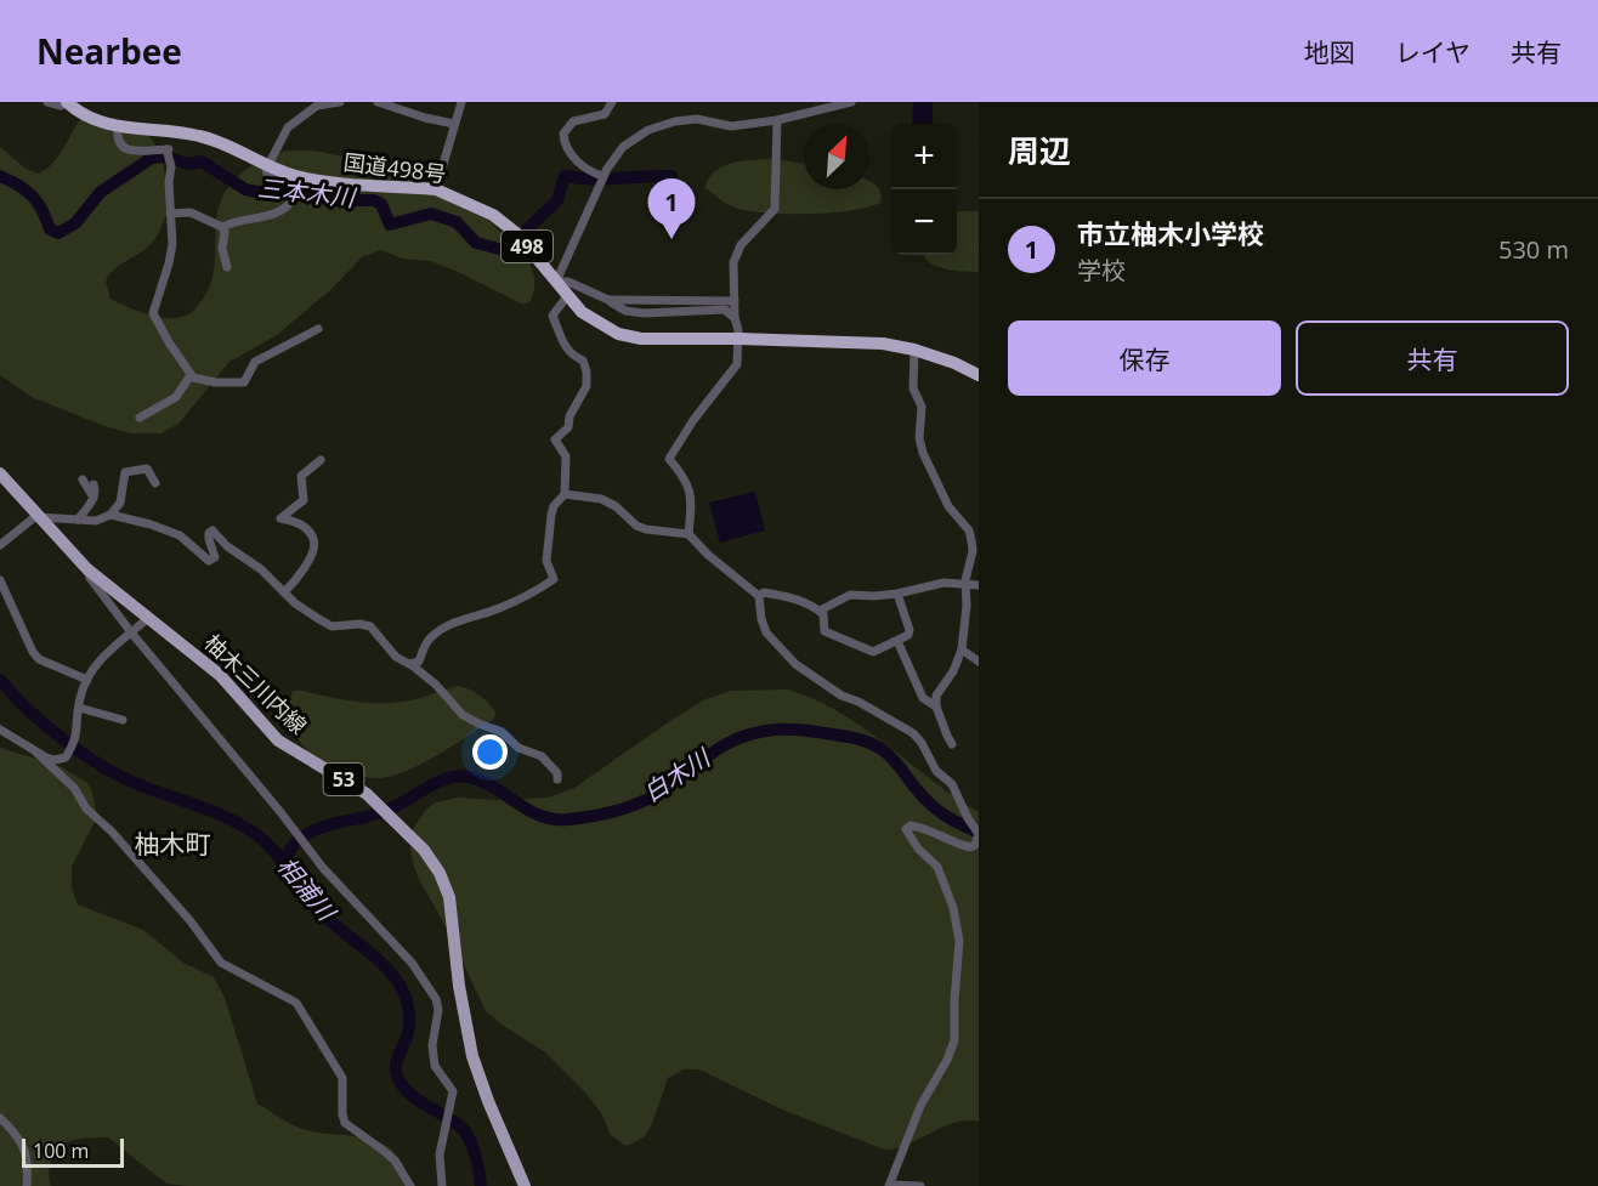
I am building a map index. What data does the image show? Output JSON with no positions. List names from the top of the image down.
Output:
{
  "streets": {
    "highway": ["国道498号", "498"],
    "main road": ["柚木三川内線", "53"]
  },
  "districts": ["柚木町"],
  "water": ["三本木川", "白木川", "相浦川"],
  "scale_bar": "100 m",
  "north": "top right",
  "page": {
    "header": "Nearbee",
    "nav": ["地図", "レイヤ", "共有"],
    "heading": "周辺",
    "map_buttons": ["+", "−"],
    "pins": "1",
    "list": [
      {
        "mark": "1",
        "name": "市立柚木小学校",
        "note": "学校",
        "value": "530 m"
      }
    ],
    "buttons": ["保存", "共有"],
    "scale": "100 m"
  }
}
